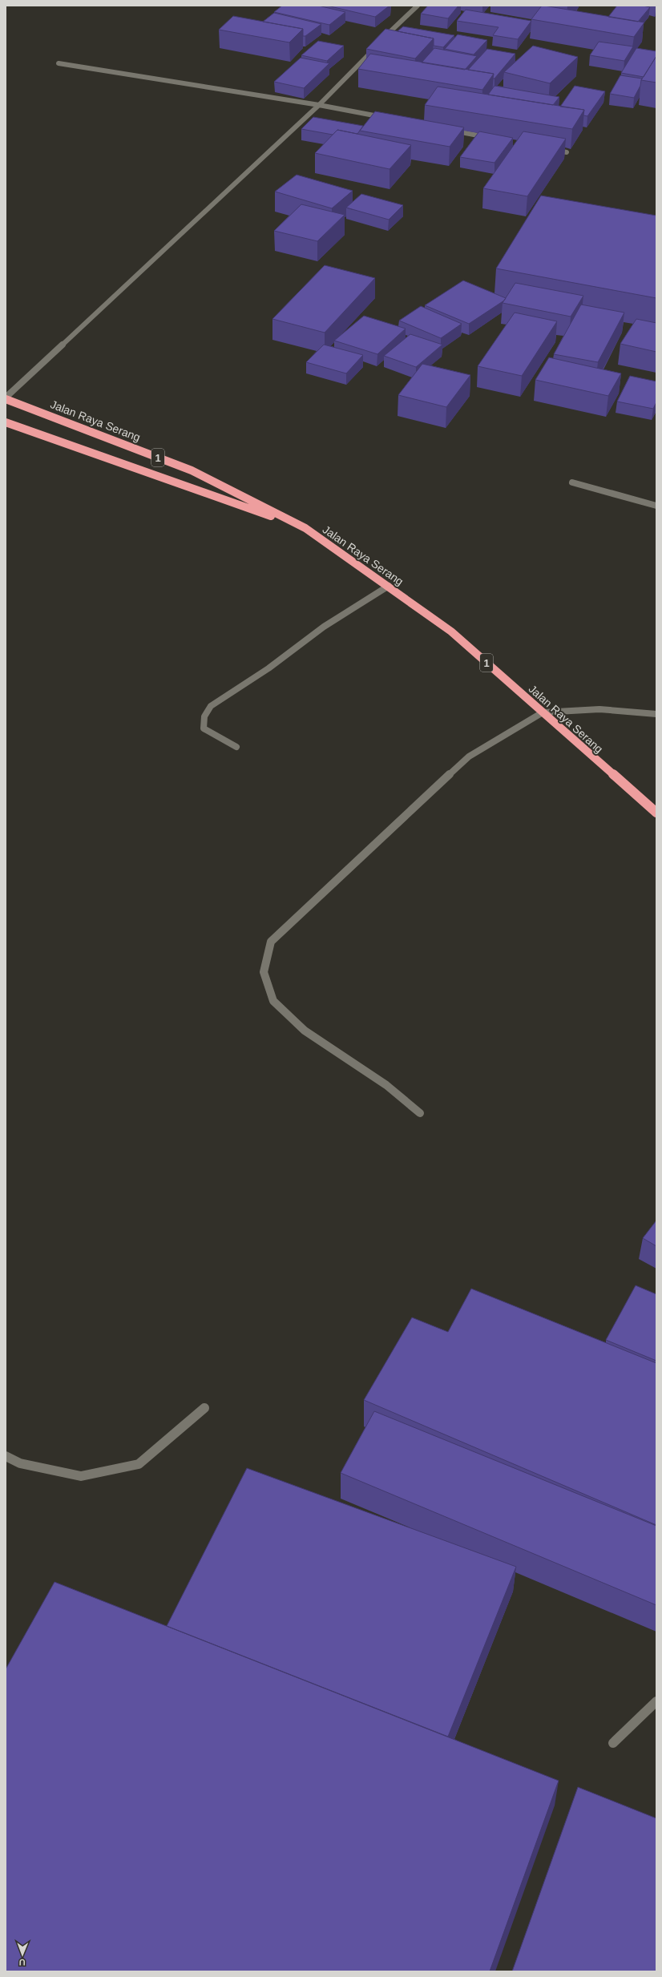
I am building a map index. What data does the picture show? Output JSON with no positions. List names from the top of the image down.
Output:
{
  "streets": {
    "highway": ["Jalan Raya Serang", "1"]
  },
  "north": "bottom"
}
